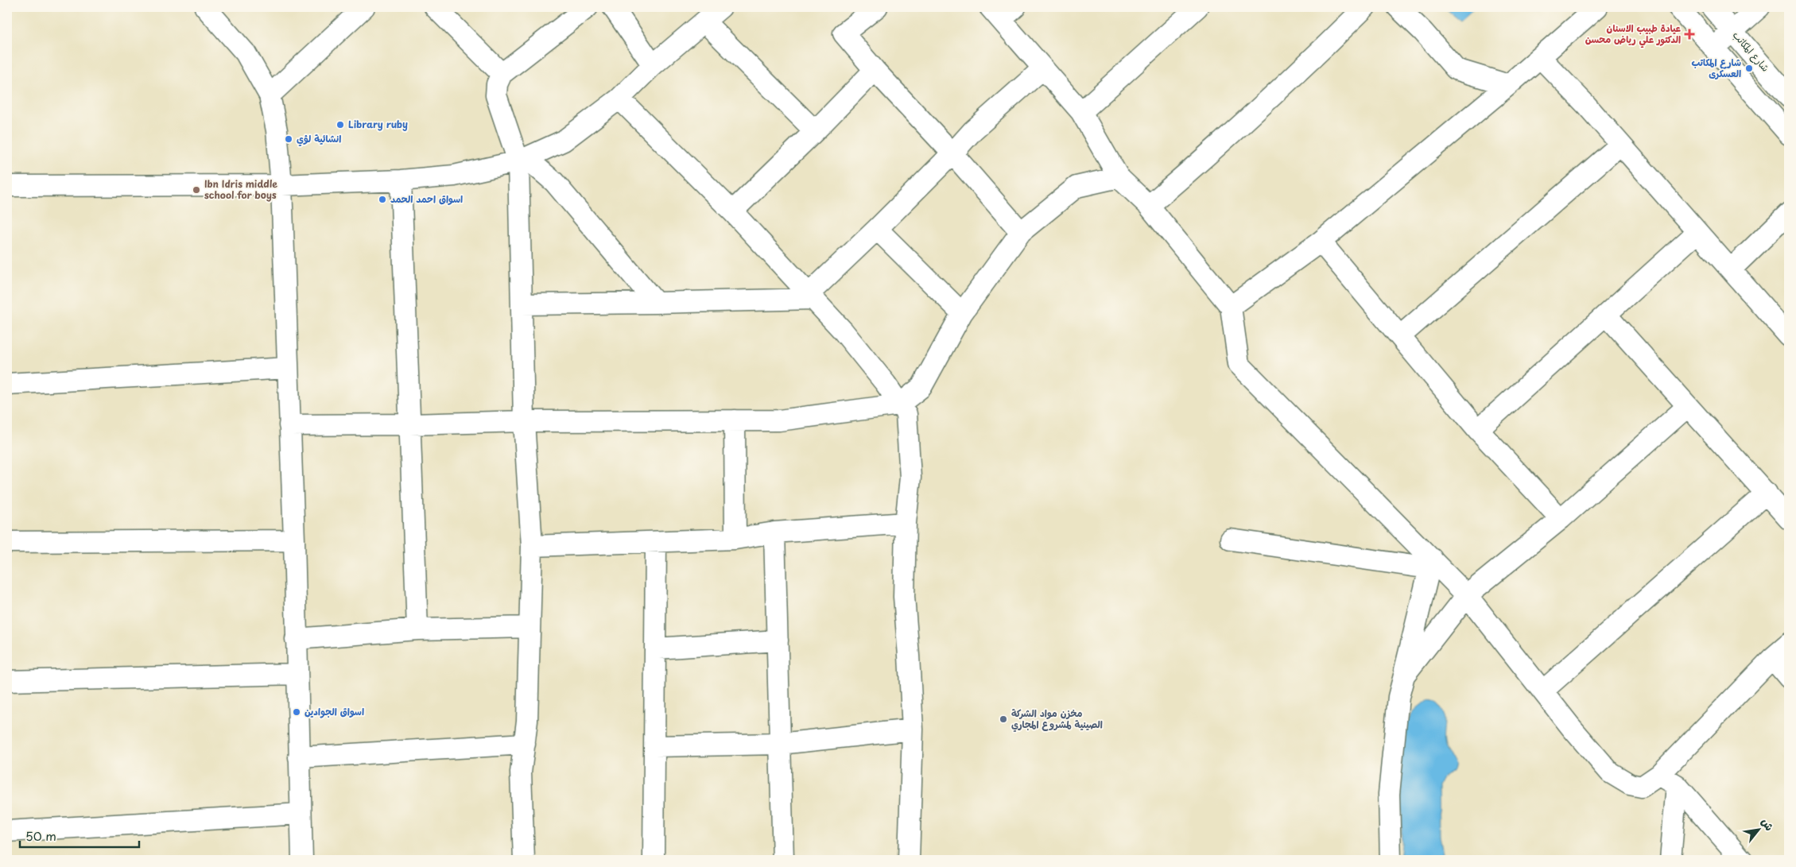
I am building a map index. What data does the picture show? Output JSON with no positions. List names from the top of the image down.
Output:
{
  "streets": {
    "street": ["شارع المکاتب"]
  },
  "places": {
    "health": ["عيادة طبيب الاسنان الدكتور علي رياض محسن"],
    "other": [
      "شارع المکاتب العسکری",
      "Library ruby",
      "انشائية لؤي",
      "Ibn Idris middle school for boys",
      "اسواق احمد الحمد",
      "اسواق الجوادين",
      "مخزن مواد الشركة الصينية لمشروع المجاري"
    ]
  },
  "scale_bar": "50 m",
  "north": "top right"
}
